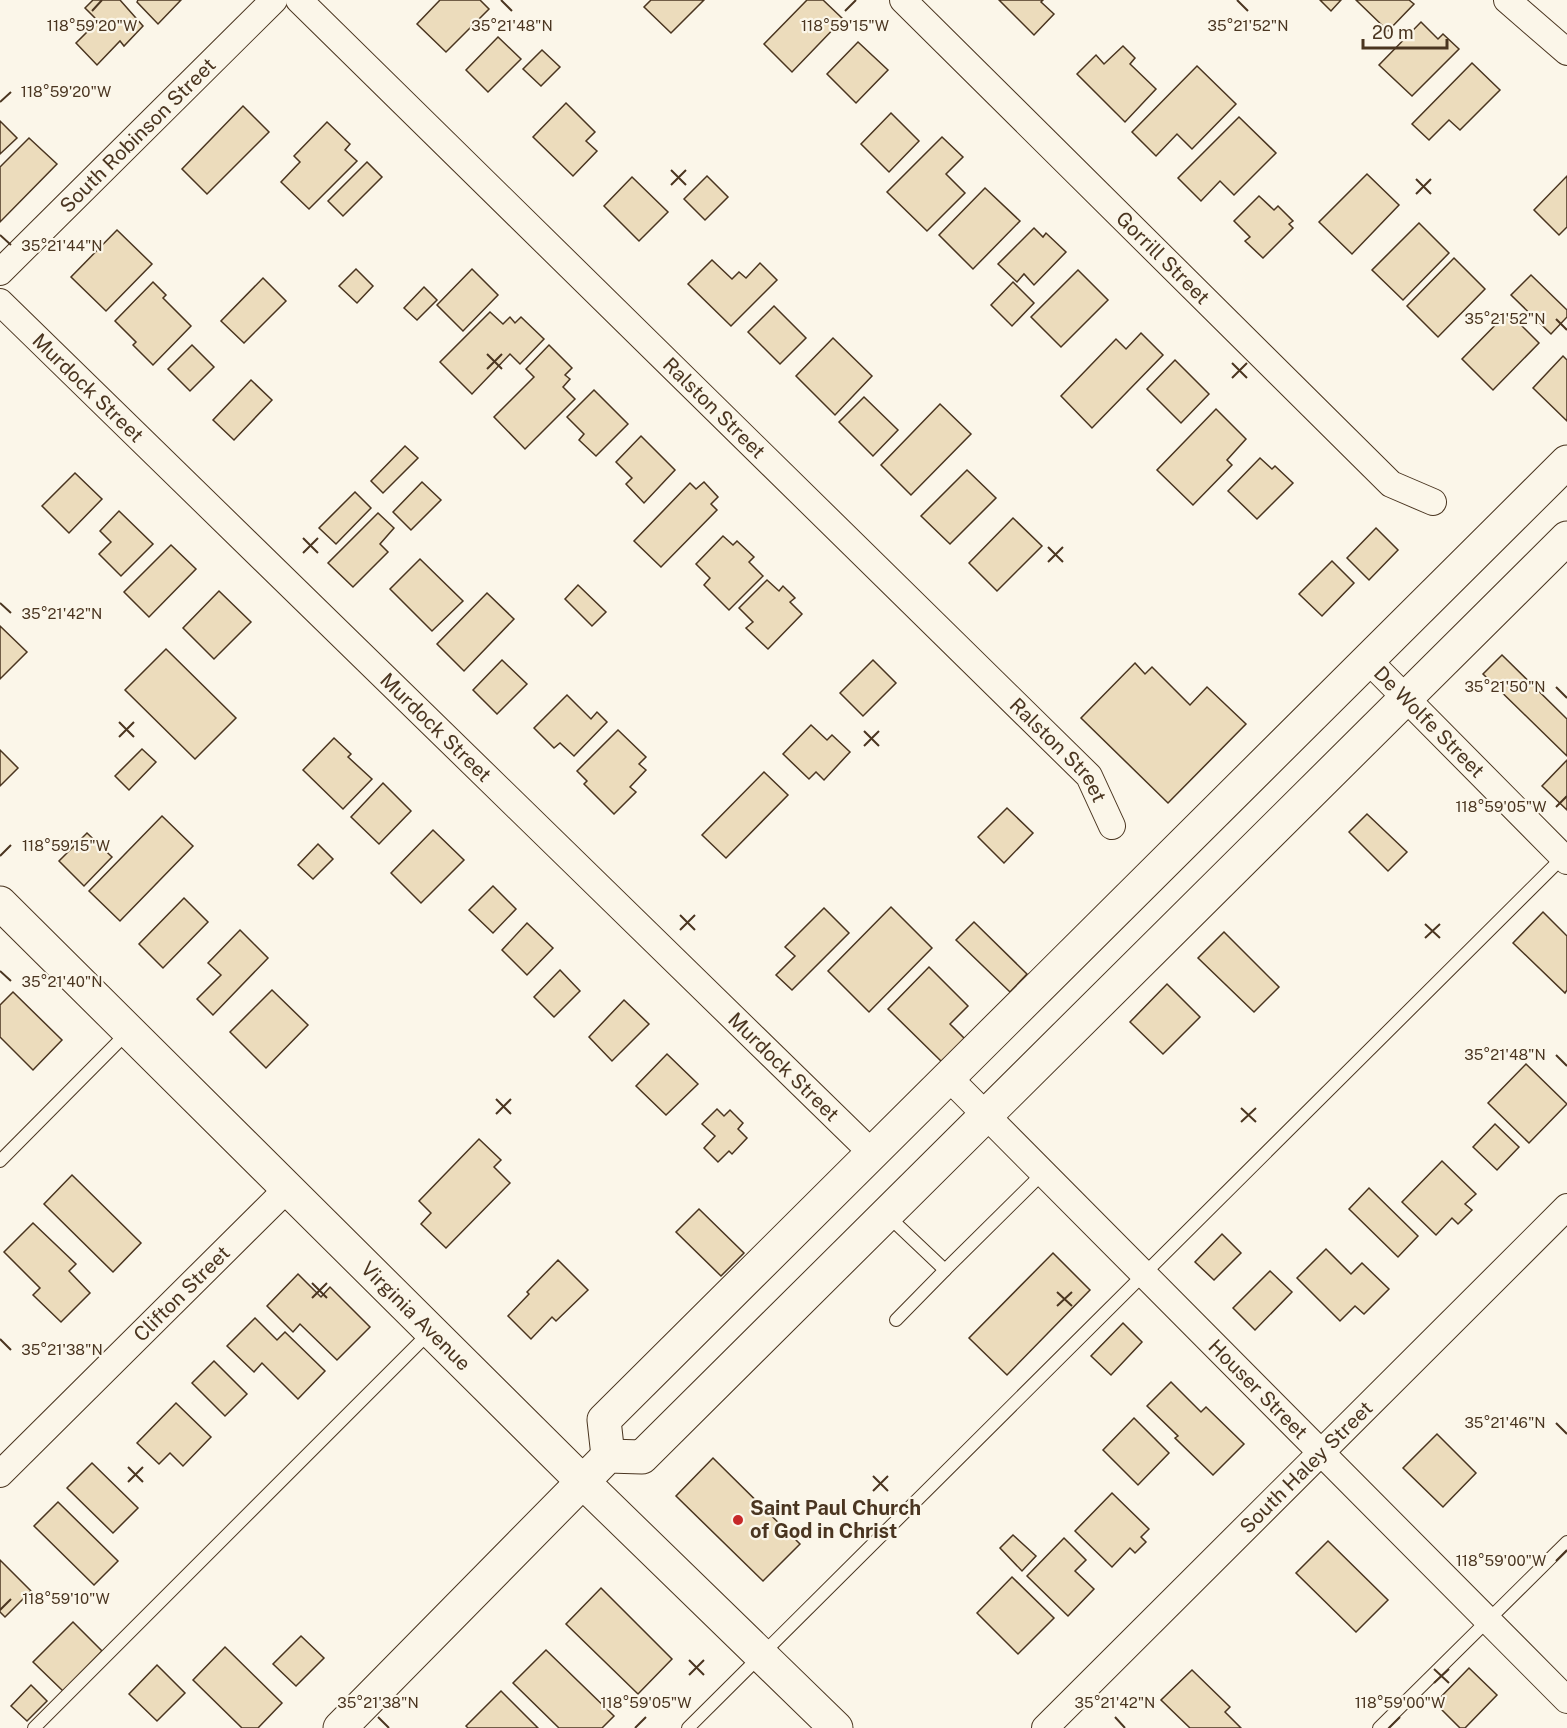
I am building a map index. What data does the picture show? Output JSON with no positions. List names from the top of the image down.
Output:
{
  "streets": {
    "street": [
      "South Robinson Street",
      "Gorrill Street",
      "Murdock Street",
      "Ralston Street",
      "De Wolfe Street",
      "Clifton Street",
      "Virginia Avenue",
      "Houser Street",
      "South Haley Street"
    ]
  },
  "crossings": [
    ["Clifton Street", "Virginia Avenue"],
    ["Houser Street", "South Haley Street"]
  ],
  "places": ["Saint Paul Church of God in Christ"],
  "scale_bar": "20 m",
  "coordinates": [
    "118°59'20\"W",
    "35°21'48\"N",
    "118°59'15\"W",
    "35°21'52\"N",
    "35°21'44\"N",
    "35°21'42\"N",
    "35°21'50\"N",
    "118°59'05\"W",
    "35°21'40\"N",
    "35°21'38\"N",
    "35°21'46\"N",
    "118°59'00\"W",
    "118°59'10\"W"
  ]
}
